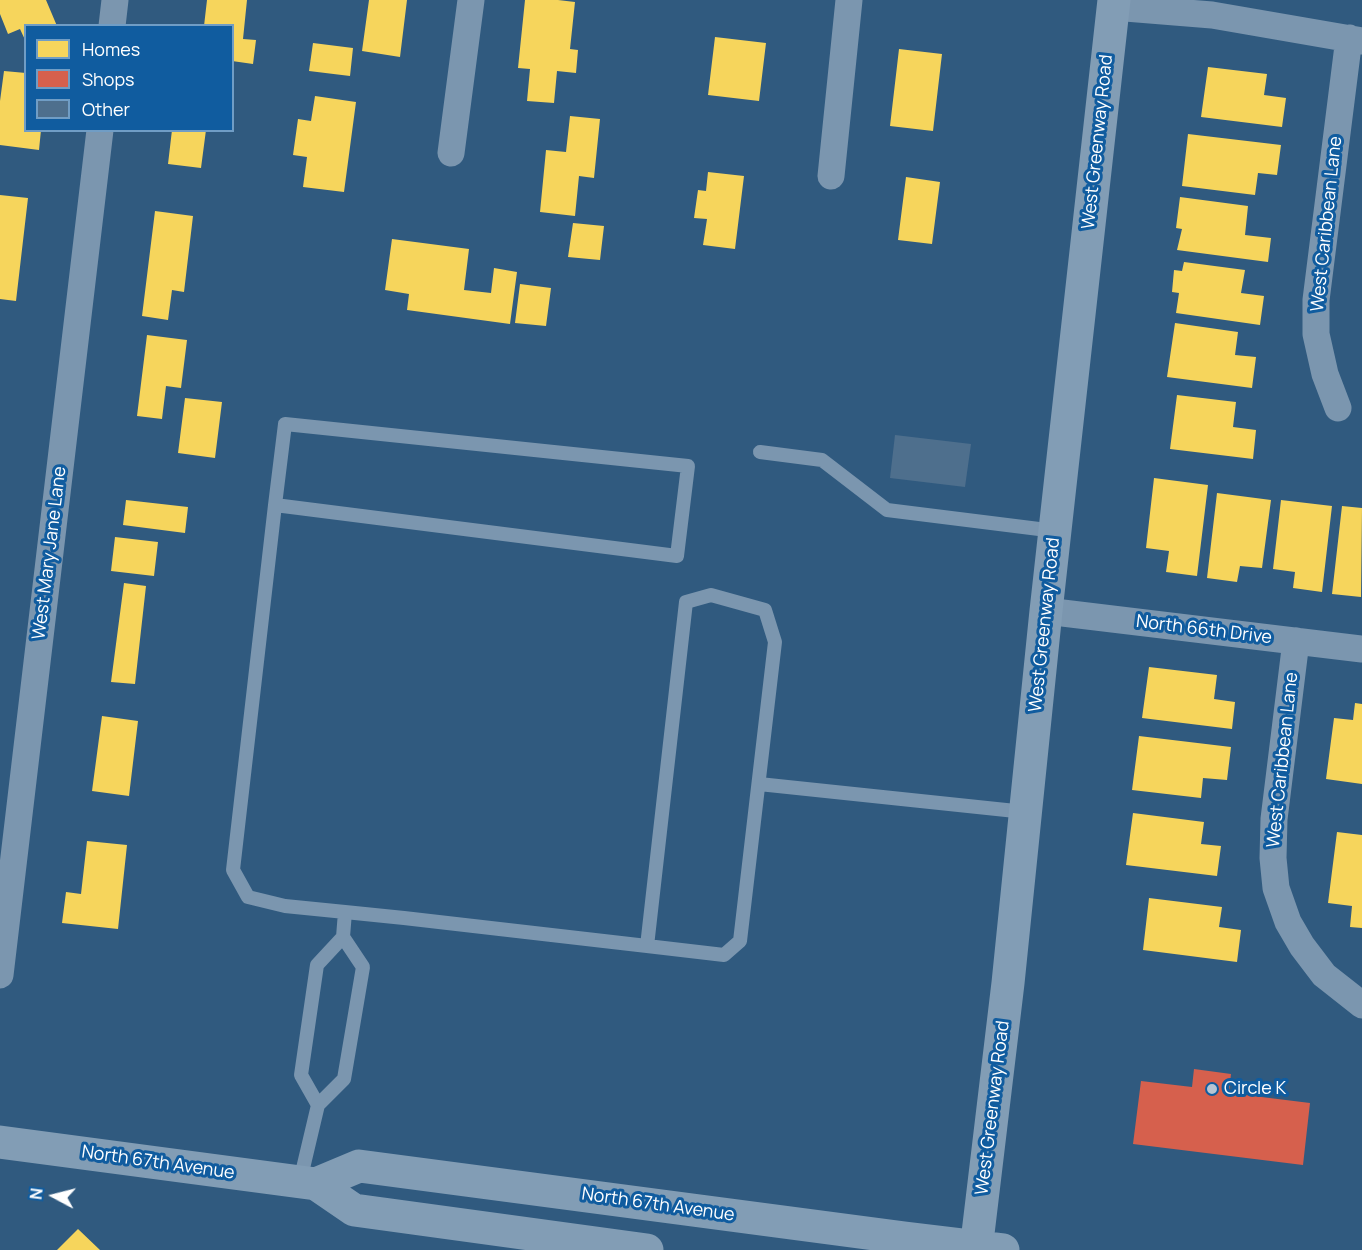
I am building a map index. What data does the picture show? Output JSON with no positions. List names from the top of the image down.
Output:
{
  "streets": {
    "main road": ["West Greenway Road", "North 67th Avenue"],
    "street": ["West Caribbean Lane", "West Mary Jane Lane", "North 66th Drive"]
  },
  "crossings": [
    ["West Greenway Road", "North 66th Drive"],
    ["West Greenway Road", "North 67th Avenue"],
    ["West Caribbean Lane", "North 66th Drive"]
  ],
  "places": ["Circle K"],
  "legend": ["Homes", "Shops", "Other"],
  "north": "left"
}
